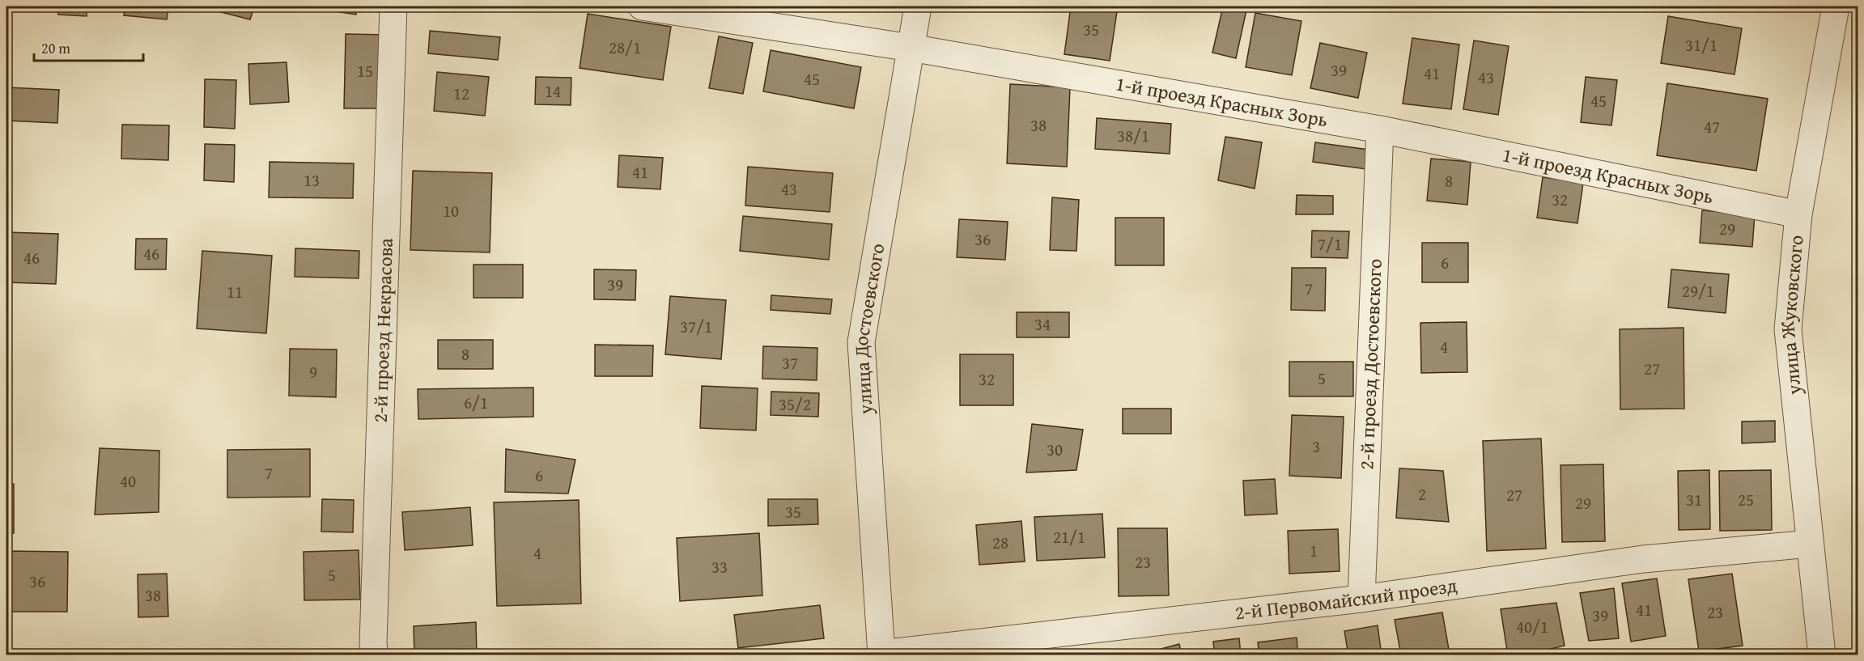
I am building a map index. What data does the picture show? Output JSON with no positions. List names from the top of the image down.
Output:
{
  "streets": {
    "street": [
      "1-й проезд Красных Зорь",
      "улица Жуковского",
      "улица Достоевского",
      "2-й проезд Некрасова",
      "2-й проезд Достоевского",
      "2-й Первомайский проезд"
    ]
  },
  "crossings": [
    ["1-й проезд Красных Зорь", "улица Жуковского"],
    ["1-й проезд Красных Зорь", "улица Достоевского"],
    ["1-й проезд Красных Зорь", "2-й проезд Достоевского"],
    ["улица Жуковского", "2-й Первомайский проезд"],
    ["улица Достоевского", "2-й Первомайский проезд"],
    ["2-й проезд Достоевского", "2-й Первомайский проезд"]
  ],
  "house_numbers": [
    "35",
    "31/1",
    "28/1",
    "39",
    "15",
    "41",
    "43",
    "45",
    "14",
    "12",
    "45",
    "38",
    "47",
    "38/1",
    "41",
    "13",
    "8",
    "43",
    "32",
    "10",
    "29",
    "36",
    "7/1",
    "46",
    "46",
    "6",
    "39",
    "7",
    "29/1",
    "11",
    "34",
    "37/1",
    "4",
    "8",
    "37",
    "27",
    "9",
    "5",
    "32",
    "6/1",
    "35/2",
    "3",
    "30",
    "7",
    "6",
    "40",
    "2",
    "27",
    "31",
    "25",
    "29",
    "35",
    "21/1",
    "28",
    "1",
    "4",
    "23",
    "33",
    "5",
    "36",
    "38",
    "41",
    "23",
    "39",
    "40/1"
  ],
  "scale_bar": "20 m"
}
